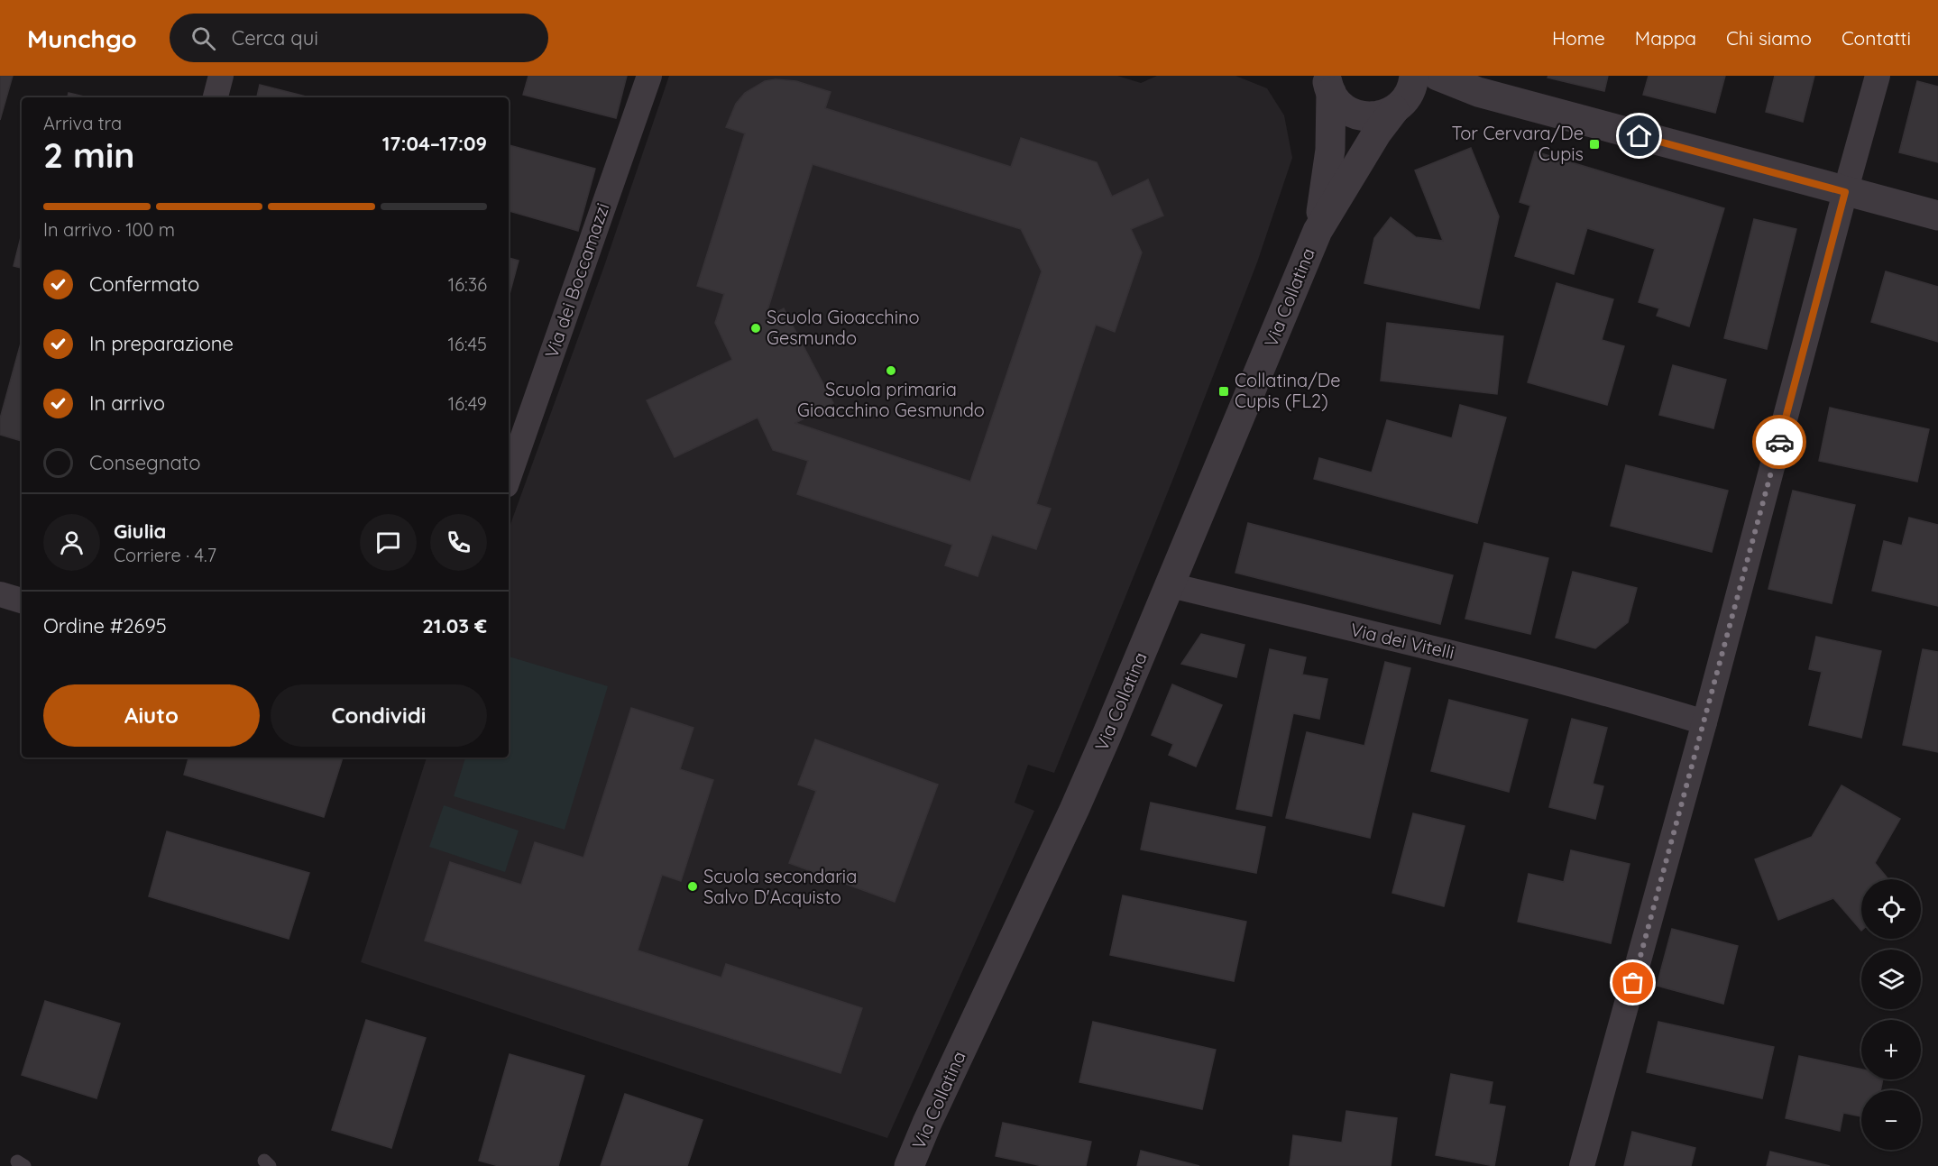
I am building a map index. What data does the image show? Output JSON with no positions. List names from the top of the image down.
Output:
{
  "streets": {
    "street": ["Via dei Boccamazzi", "Via Collatina", "Via dei Vitelli"]
  },
  "crossings": [
    ["Via Collatina", "Via dei Vitelli"]
  ],
  "places": {
    "transit": ["Tor Cervara/De Cupis", "Collatina/De Cupis (FL2)"],
    "other": ["Scuola Gioacchino Gesmundo", "Scuola primaria Gioacchino Gesmundo", "Scuola secondaria Salvo D'Acquisto"]
  },
  "page": {
    "header": "Munchgo",
    "search": "Cerca qui",
    "nav": [
      "Home",
      "Mappa",
      "Chi siamo",
      "Contatti"
    ],
    "heading": ["2 min", "Arriva tra", "17:04–17:09"],
    "panel": [
      "Giulia",
      "Corriere · 4.7",
      "Ordine #2695",
      "21.03 €"
    ],
    "bar": "In arrivo · 100 m",
    "list": [
      ["Confermato", "16:36"],
      ["In preparazione", "16:45"],
      ["In arrivo", "16:49"],
      "Consegnato"
    ],
    "buttons": ["Aiuto", "Condividi"],
    "map_buttons": ["+", "−"]
  }
}
